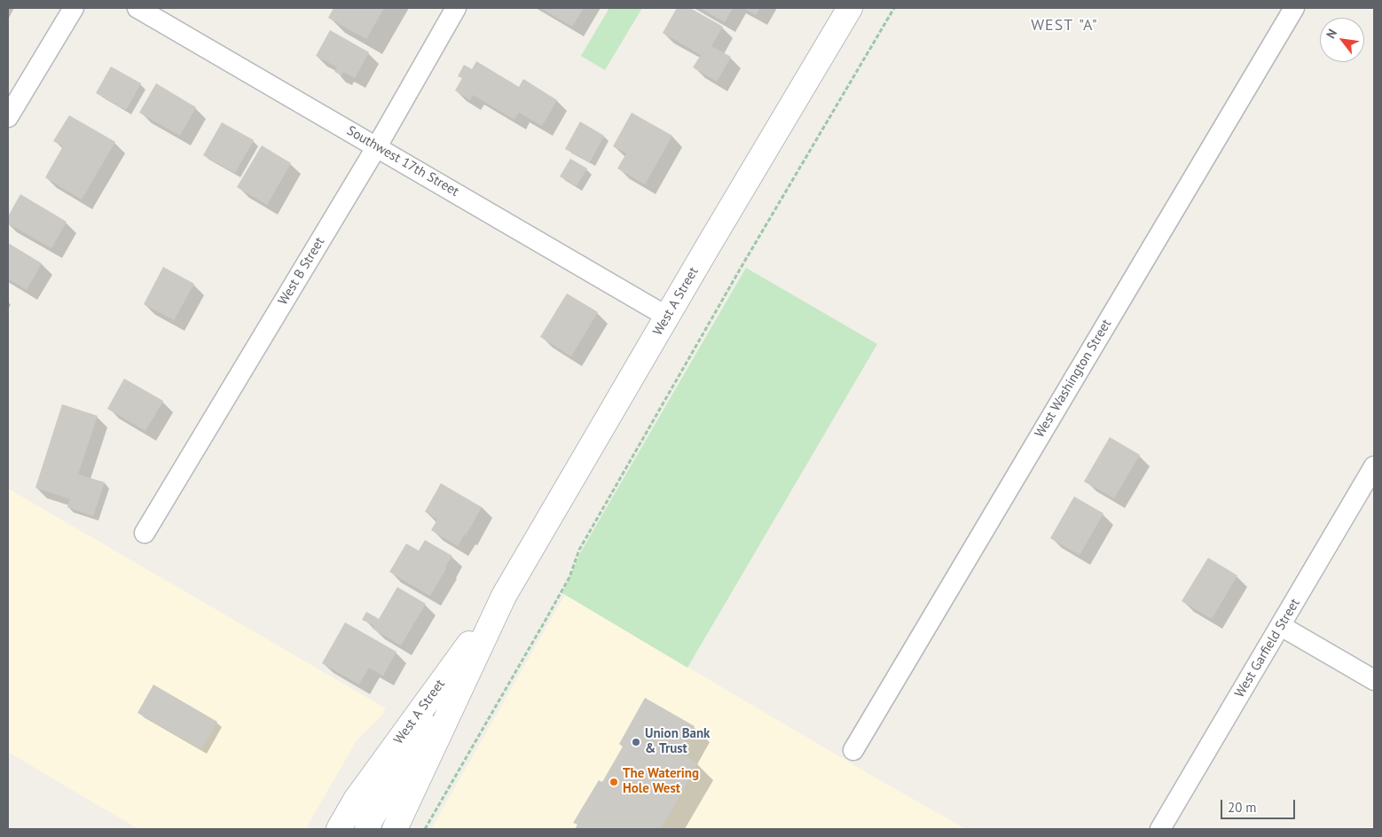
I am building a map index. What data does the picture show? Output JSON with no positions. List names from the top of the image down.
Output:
{
  "streets": {
    "main road": ["West A Street"],
    "street": [
      "Southwest 17th Street",
      "West B Street",
      "West Washington Street",
      "West Garfield Street"
    ]
  },
  "crossings": [
    ["Southwest 17th Street", "West B Street"],
    ["Southwest 17th Street", "West A Street"]
  ],
  "districts": ["WEST \"A\""],
  "places": ["Union Bank & Trust", "The Watering Hole West"],
  "scale_bar": "20 m",
  "north": "top left"
}
